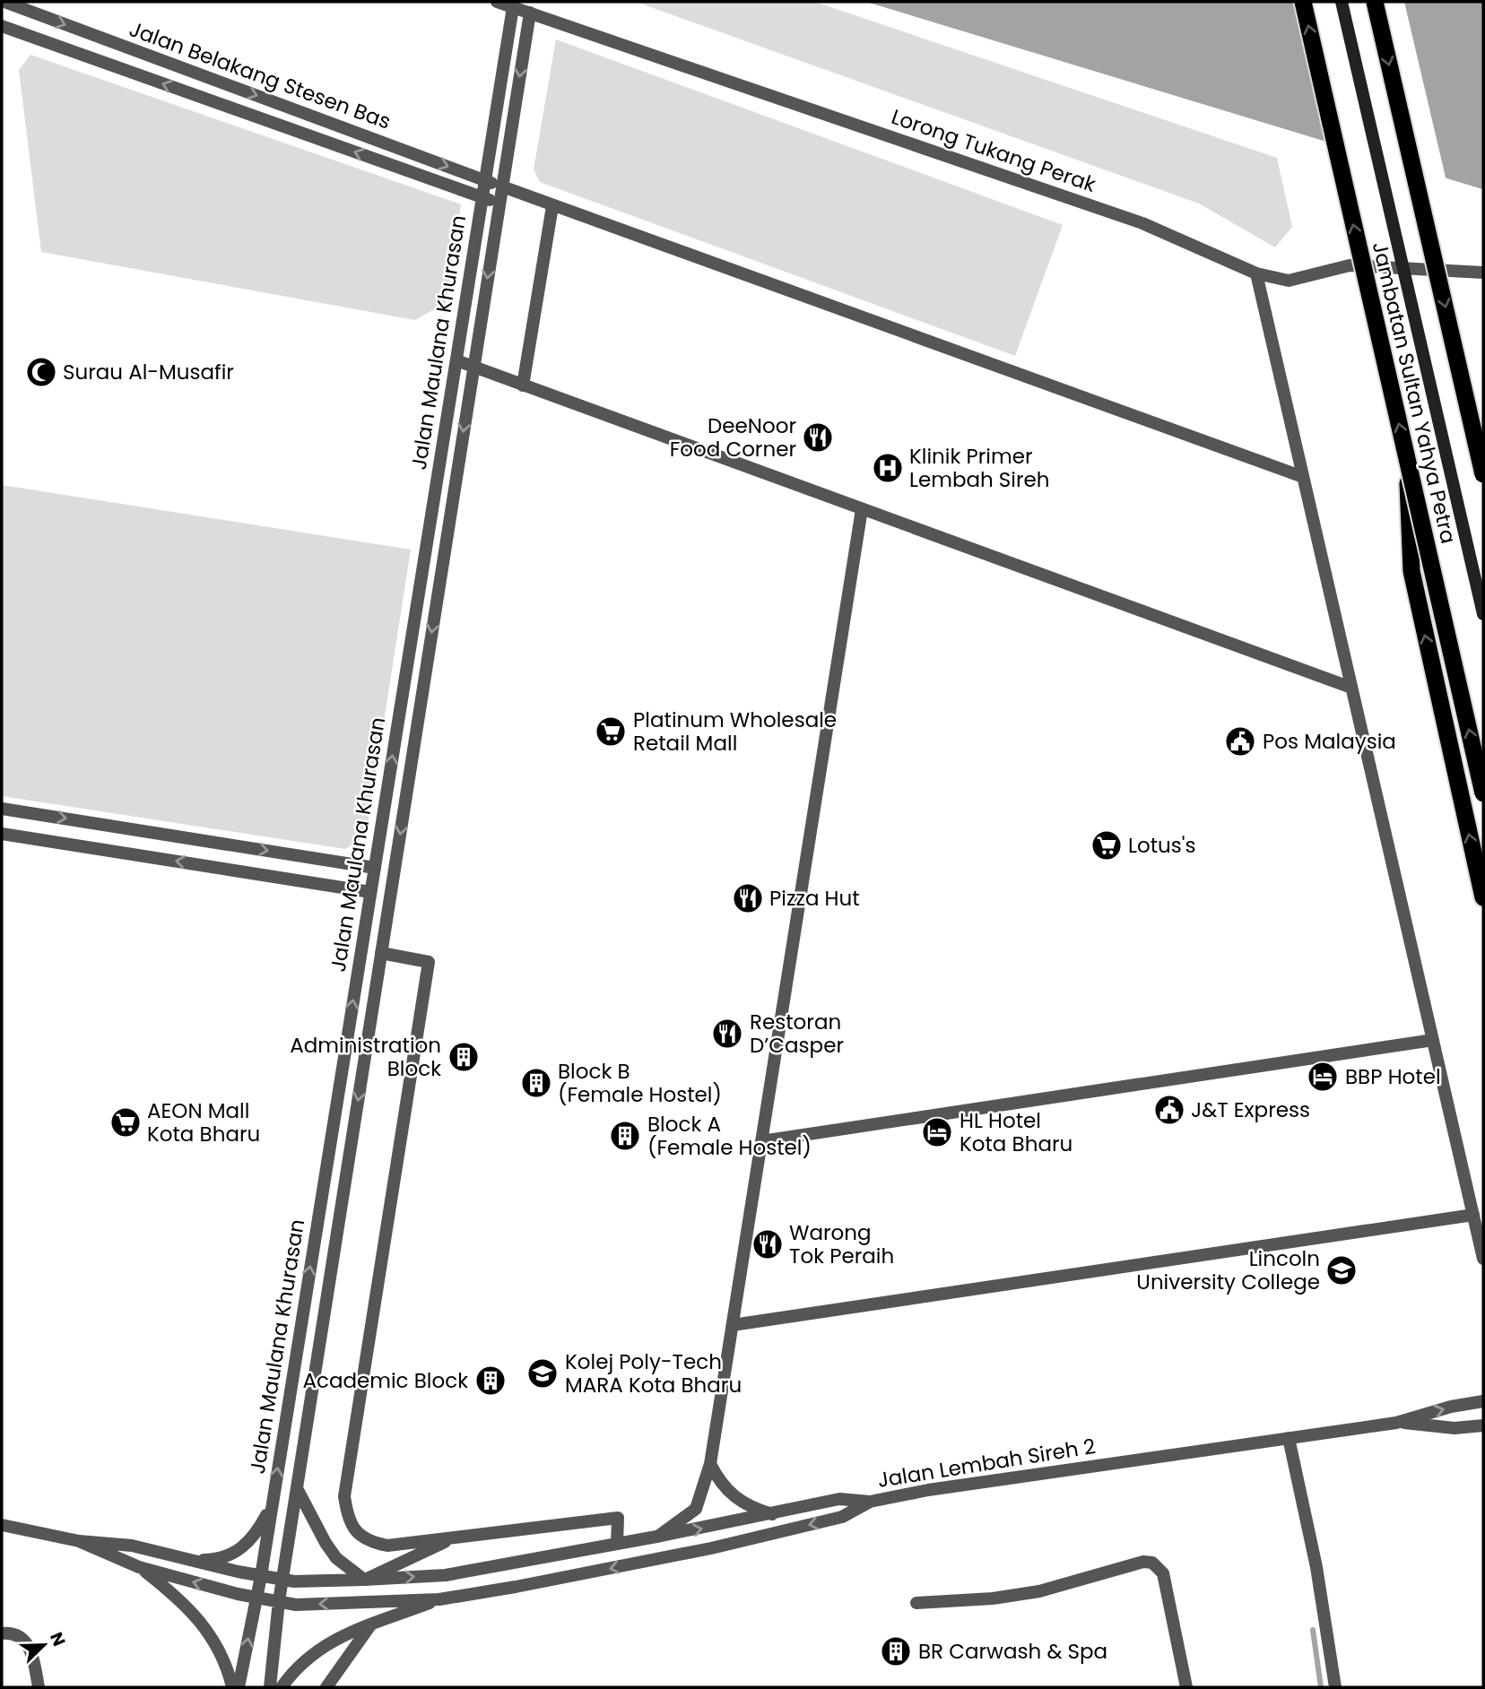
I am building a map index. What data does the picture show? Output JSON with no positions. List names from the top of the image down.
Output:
{
  "streets": {
    "highway": ["Jambatan Sultan Yahya Petra"],
    "street": [
      "Jalan Belakang Stesen Bas",
      "Lorong Tukang Perak",
      "Jalan Maulana Khurasan",
      "Jalan Lembah Sireh 2"
    ]
  },
  "crossings": [
    ["Jalan Belakang Stesen Bas", "Jalan Maulana Khurasan"],
    ["Lorong Tukang Perak", "Jalan Maulana Khurasan"]
  ],
  "places": {
    "mosque": ["Surau Al-Musafir"],
    "restaurant": [
      "DeeNoor Food Corner",
      "Pizza Hut",
      "Restoran D’Casper",
      "Warong Tok Peraih"
    ],
    "hospital": ["Klinik Primer Lembah Sireh"],
    "supermarket": ["Platinum Wholesale Retail Mall", "Lotus's", "AEON Mall Kota Bharu"],
    "public building": ["Pos Malaysia", "J&T Express"],
    "building": [
      "Administration Block",
      "Block B (Female Hostel)",
      "Block A (Female Hostel)",
      "Academic Block",
      "BR Carwash & Spa"
    ],
    "hotel": ["BBP Hotel", "HL Hotel Kota Bharu"],
    "school or university": ["Lincoln University College", "Kolej Poly-Tech MARA Kota Bharu"]
  },
  "north": "top right"
}
